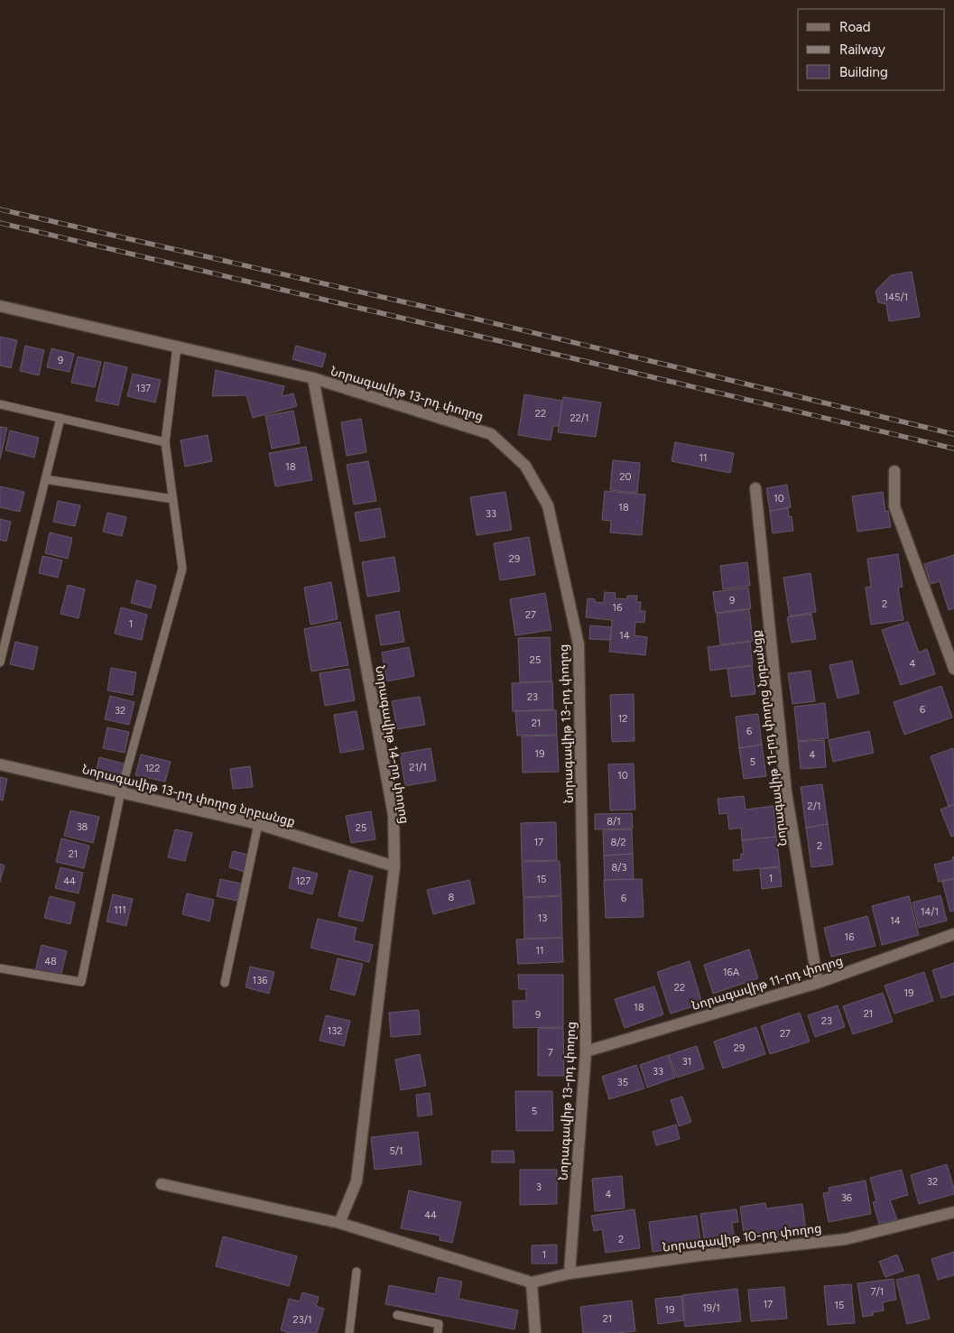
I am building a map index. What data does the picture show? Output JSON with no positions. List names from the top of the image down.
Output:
{
  "streets": {
    "street": [
      "Նորագավիթ 13-րդ փողոց",
      "Նորագավիթ 11-րդ փողոց նրբանցք",
      "Նորագավիթ 14-րդ փողոց",
      "Նորագավիթ 13-րդ փողոց նրբանցք",
      "Նորագավիթ 11-րդ փողոց",
      "Նորագավիթ 10-րդ փողոց"
    ]
  },
  "crossings": [
    ["Նորագավիթ 13-րդ փողոց", "Նորագավիթ 14-րդ փողոց"],
    ["Նորագավիթ 13-րդ փողոց", "Նորագավիթ 11-րդ փողոց"],
    ["Նորագավիթ 13-րդ փողոց", "Նորագավիթ 10-րդ փողոց"],
    ["Նորագավիթ 11-րդ փողոց նրբանցք", "Նորագավիթ 11-րդ փողոց"],
    ["Նորագավիթ 14-րդ փողոց", "Նորագավիթ 13-րդ փողոց նրբանցք"]
  ],
  "house_numbers": [
    "145/1",
    "9",
    "137",
    "22",
    "22/1",
    "11",
    "18",
    "20",
    "10",
    "18",
    "33",
    "29",
    "9",
    "2",
    "16",
    "27",
    "1",
    "14",
    "25",
    "4",
    "23",
    "6",
    "32",
    "12",
    "21",
    "6",
    "19",
    "4",
    "5",
    "21/1",
    "122",
    "10",
    "2/1",
    "8/1",
    "38",
    "25",
    "17",
    "8/2",
    "2",
    "21",
    "8/3",
    "1",
    "15",
    "44",
    "127",
    "8",
    "6",
    "111",
    "14/1",
    "13",
    "14",
    "16",
    "11",
    "48",
    "16A",
    "136",
    "22",
    "19",
    "18",
    "21",
    "9",
    "23",
    "132",
    "27",
    "29",
    "7",
    "31",
    "33",
    "35",
    "5",
    "5/1",
    "32",
    "3",
    "4",
    "36",
    "44",
    "2",
    "1",
    "7/1",
    "17",
    "15",
    "19/1",
    "19",
    "21",
    "23/1"
  ],
  "legend": ["Road", "Railway", "Building"]
}
